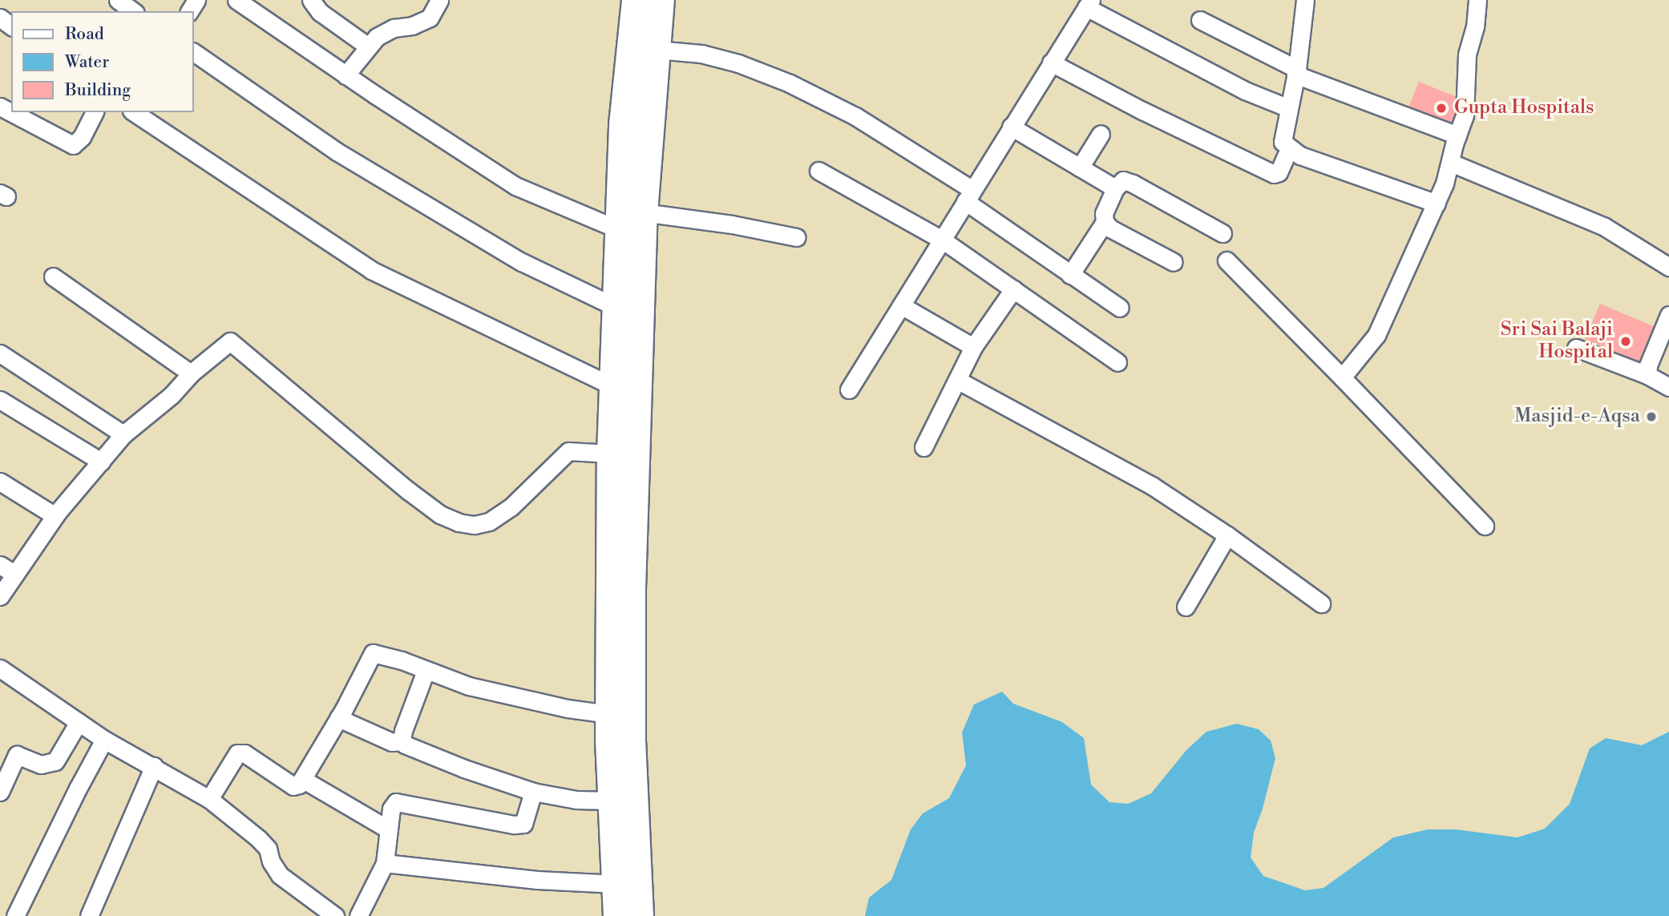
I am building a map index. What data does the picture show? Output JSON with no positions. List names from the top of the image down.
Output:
{
  "places": ["Gupta Hospitals", "Sri Sai Balaji Hospital", "Masjid-e-Aqsa"],
  "legend": ["Road", "Water", "Building"]
}
